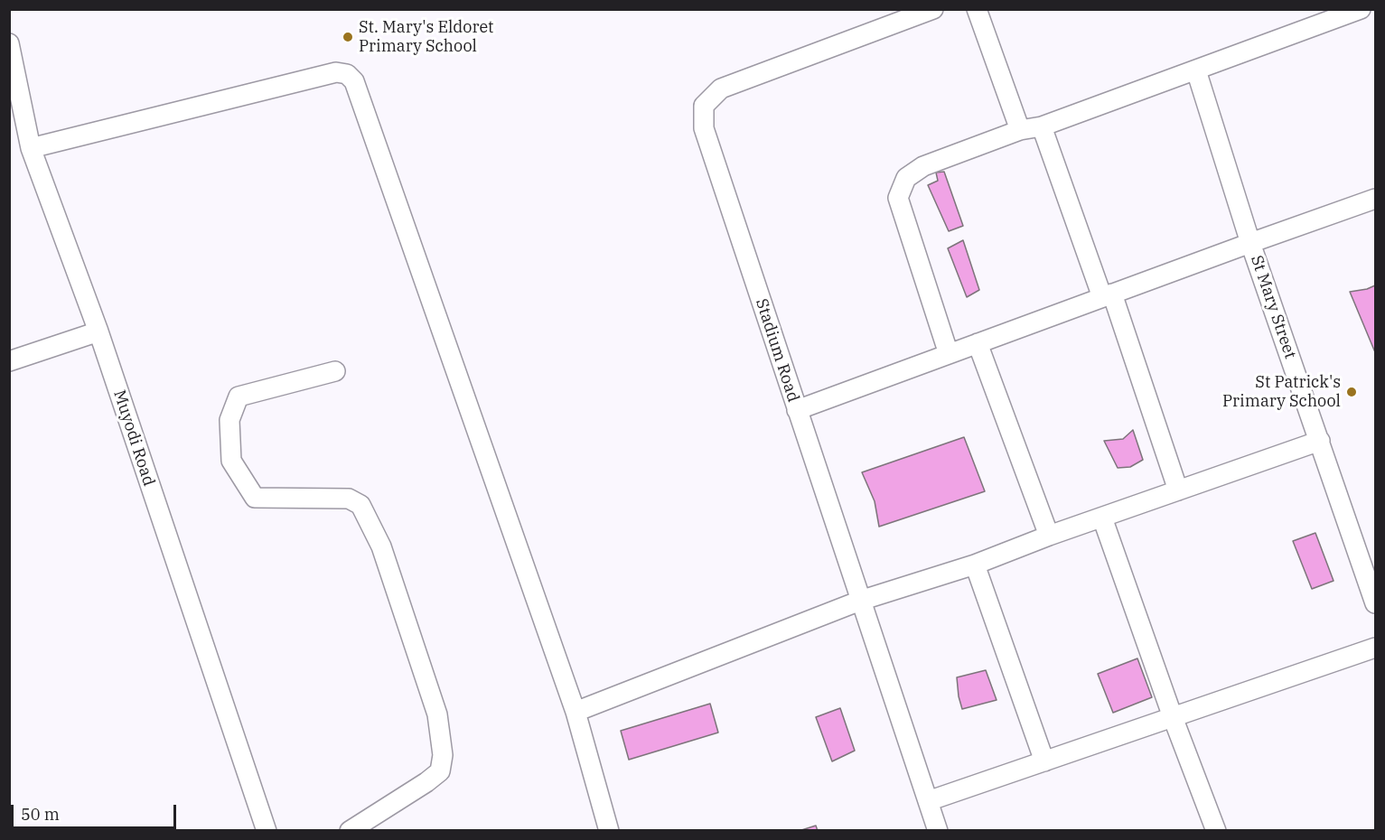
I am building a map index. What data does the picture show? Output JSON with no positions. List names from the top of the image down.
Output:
{
  "streets": {
    "street": ["St Mary Street", "Stadium Road", "Muyodi Road"]
  },
  "places": ["St. Mary's Eldoret Primary School", "St Patrick's Primary School"],
  "scale_bar": "50 m"
}
